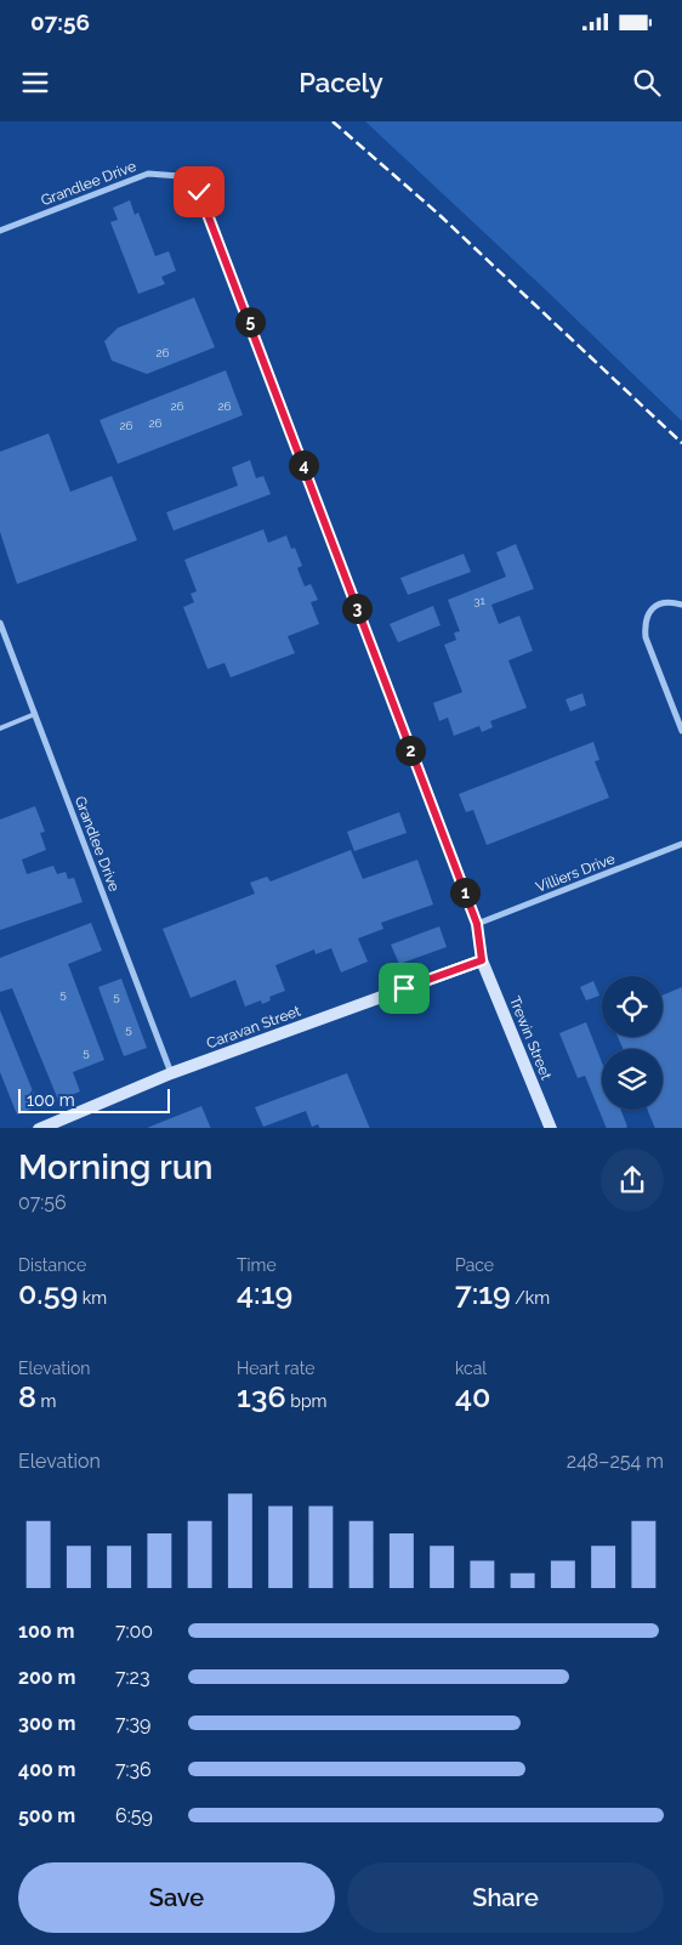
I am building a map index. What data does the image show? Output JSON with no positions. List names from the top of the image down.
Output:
{
  "streets": {
    "street": [
      "Grandlee Drive",
      "Villiers Drive",
      "Caravan Street",
      "Trewin Street"
    ]
  },
  "crossings": [
    ["Grandlee Drive", "Villiers Drive"],
    ["Grandlee Drive", "Caravan Street"],
    ["Grandlee Drive", "Trewin Street"],
    ["Caravan Street", "Trewin Street"]
  ],
  "house_numbers": [
    "26",
    "26",
    "26",
    "26",
    "26",
    "31",
    "5",
    "5",
    "5",
    "5"
  ],
  "scale_bar": "100 m",
  "page": {
    "status": "07:56",
    "header": "Pacely",
    "pins": [
      "5",
      "4",
      "3",
      "2",
      "1"
    ],
    "scale": "100 m",
    "heading": ["Morning run", "07:56"],
    "stats": [
      ["Distance", "0.59 km"],
      ["Time", "4:19"],
      ["Pace", "7:19 /km"],
      ["Elevation", "8 m"],
      ["Heart rate", "136 bpm"],
      ["kcal", "40"]
    ],
    "chart": ["Elevation", "248–254 m"],
    "list": [
      {
        "name": "100 m",
        "note": "7:00"
      },
      {
        "name": "200 m",
        "note": "7:23"
      },
      {
        "name": "300 m",
        "note": "7:39"
      },
      {
        "name": "400 m",
        "note": "7:36"
      },
      {
        "name": "500 m",
        "note": "6:59"
      }
    ],
    "buttons": ["Save", "Share"]
  }
}
